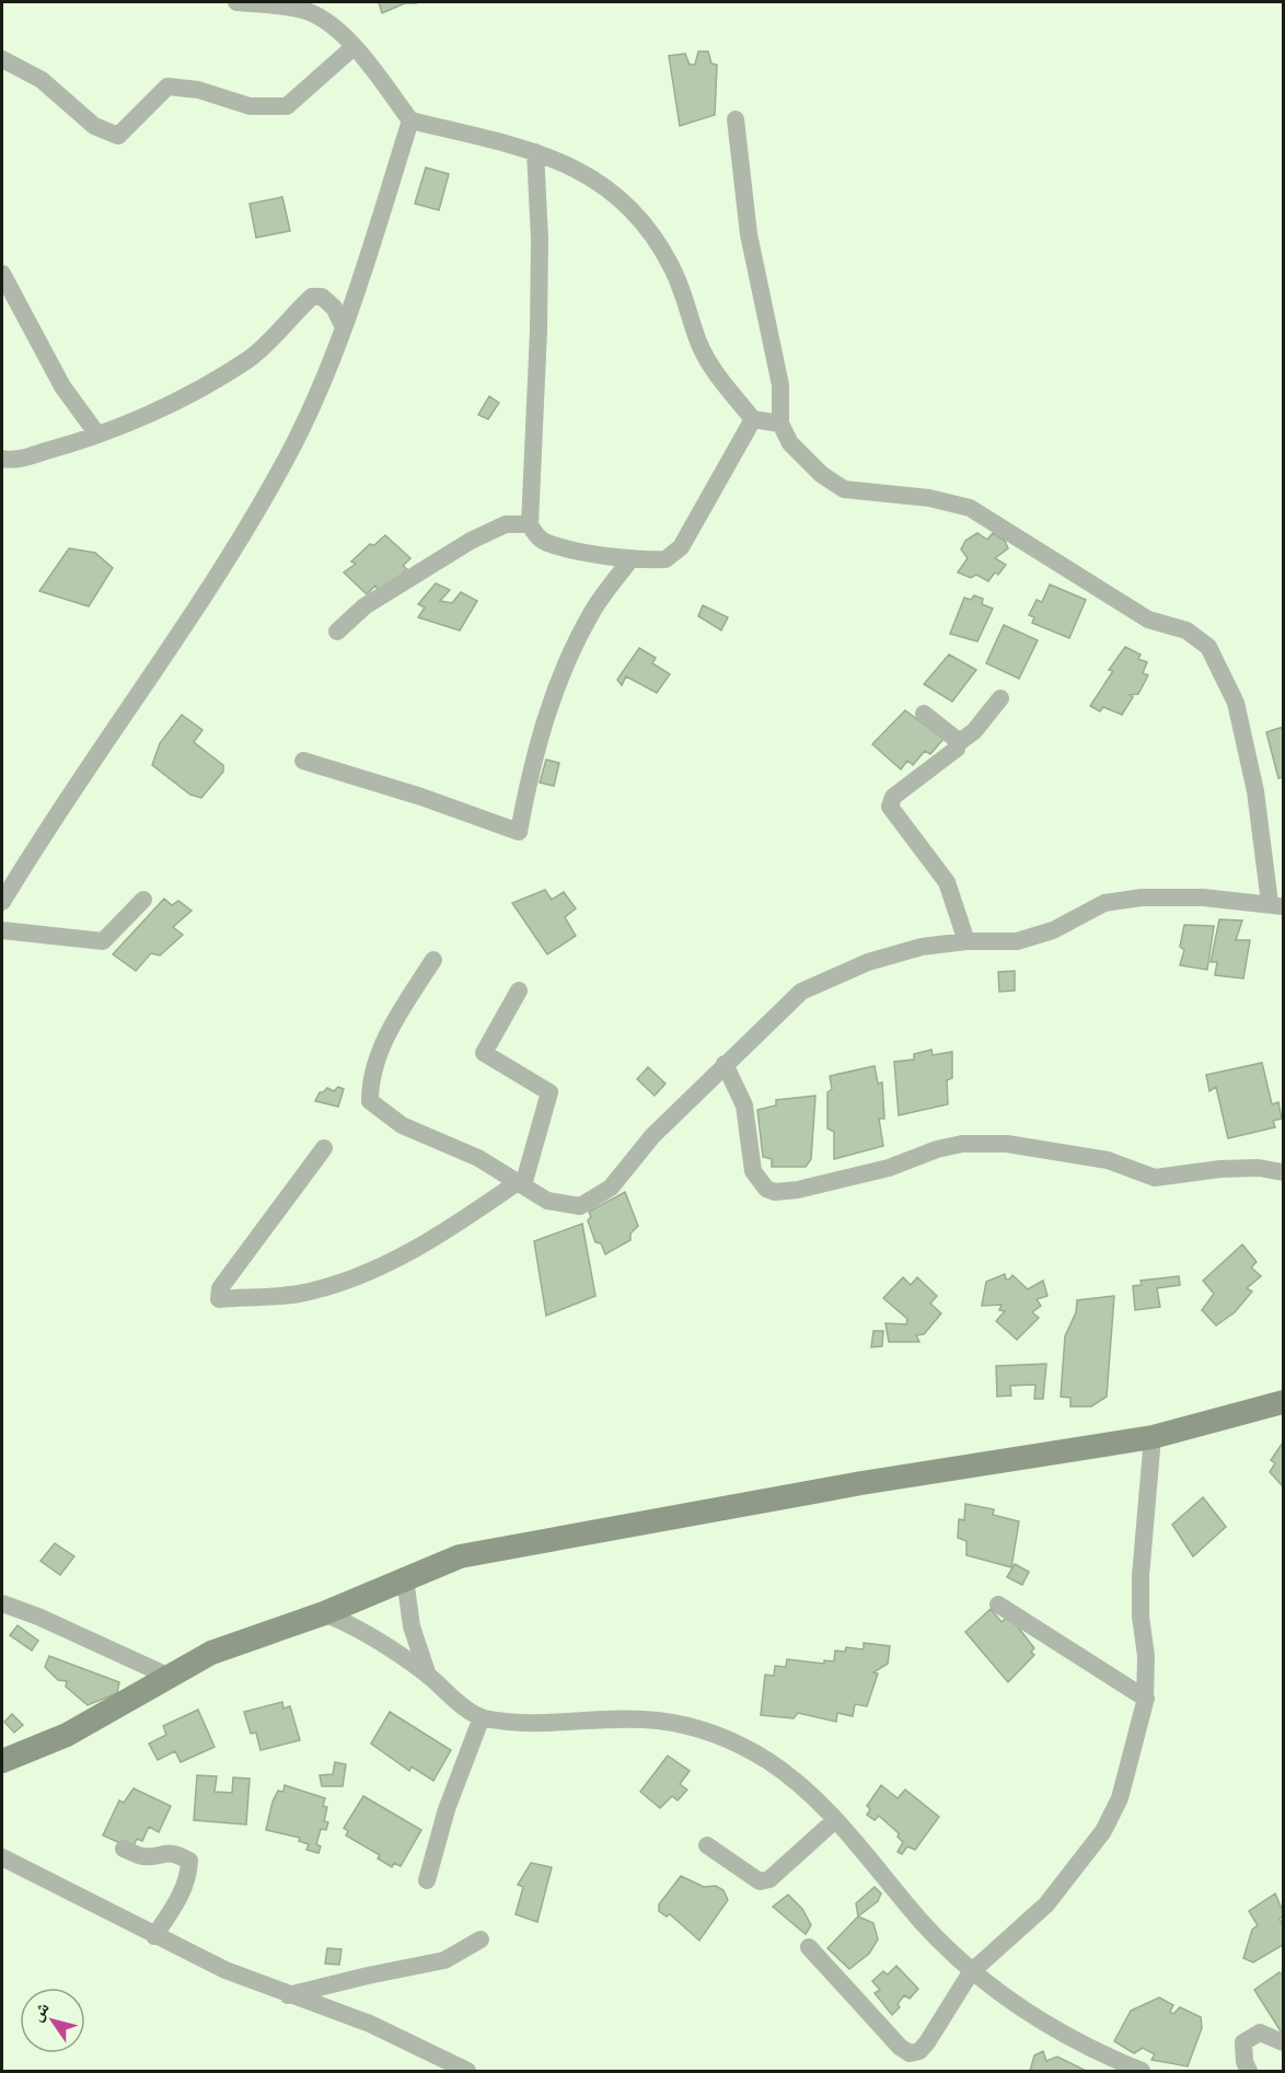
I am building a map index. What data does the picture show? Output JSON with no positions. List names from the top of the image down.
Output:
{
  "north": "top left"
}
